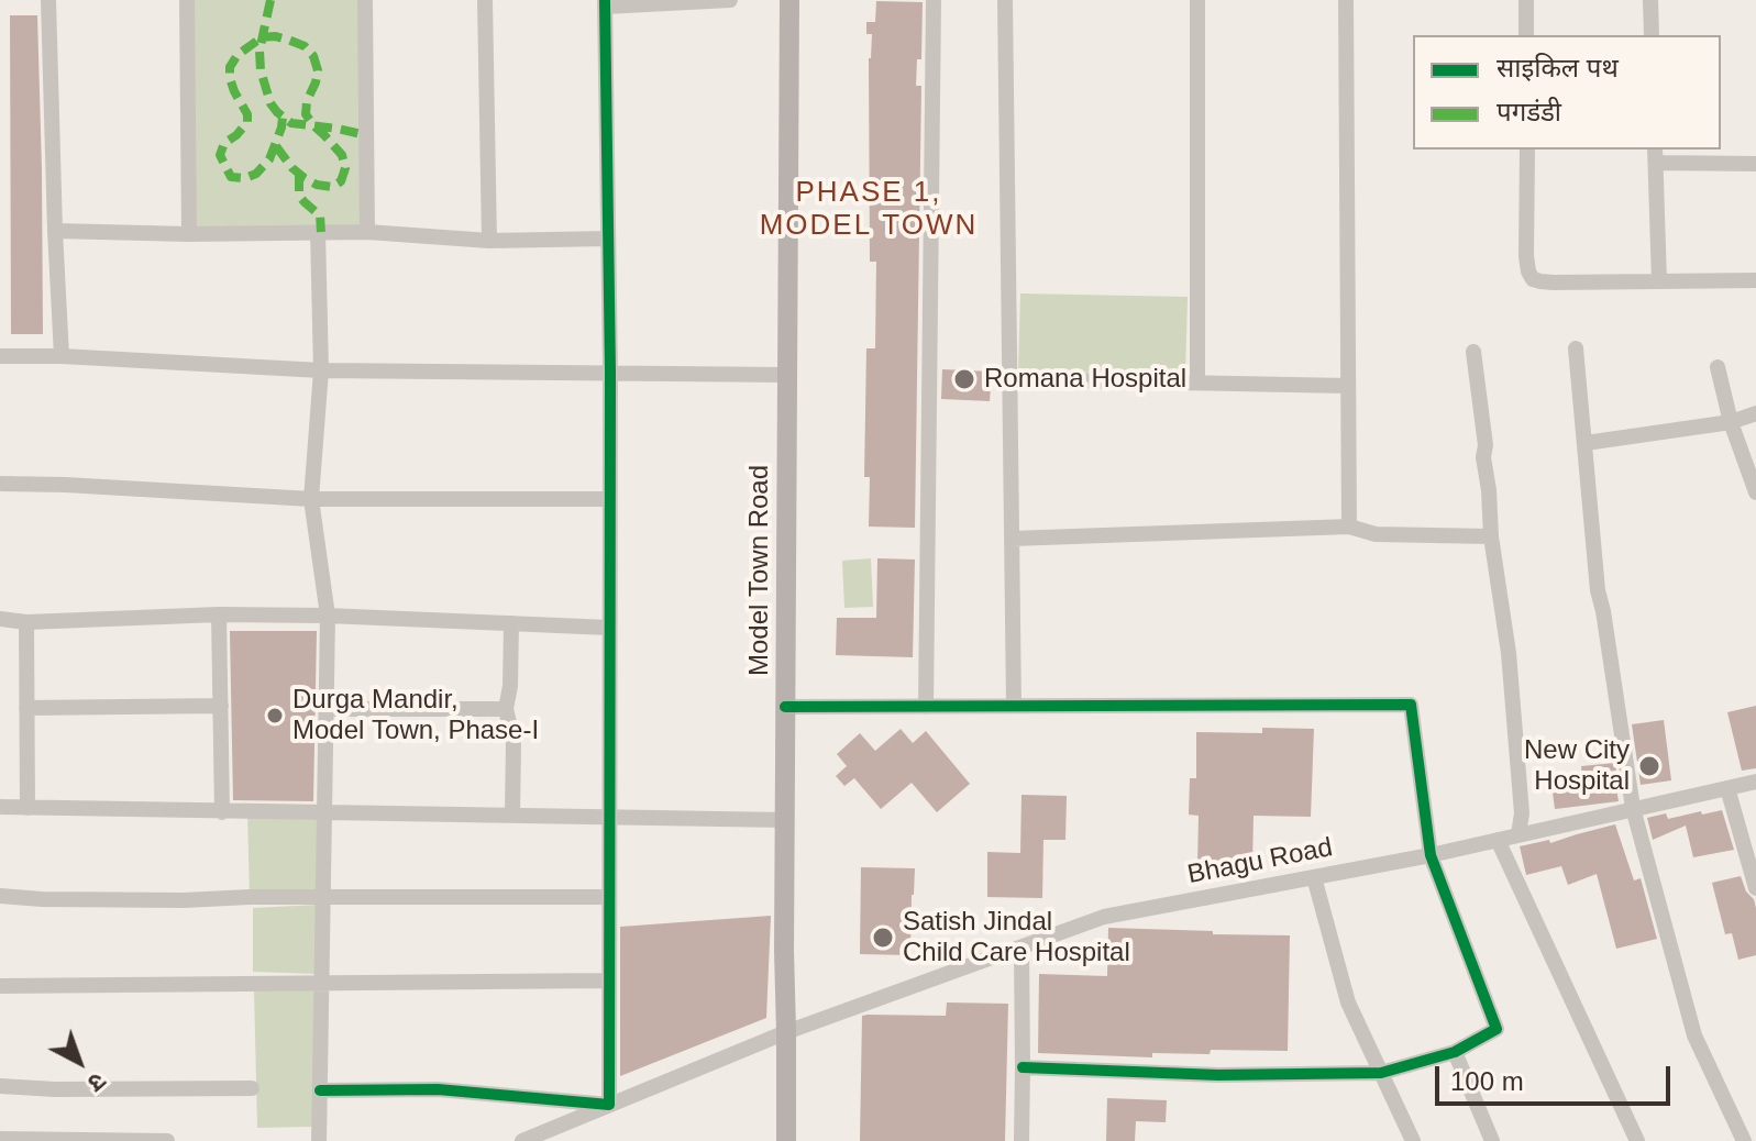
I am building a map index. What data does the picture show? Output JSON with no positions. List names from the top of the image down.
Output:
{
  "streets": {
    "main road": ["Model Town Road"],
    "street": ["Bhagu Road"]
  },
  "crossings": [
    ["Model Town Road", "Bhagu Road"]
  ],
  "districts": ["PHASE 1, MODEL TOWN"],
  "places": [
    "Romana Hospital",
    "Durga Mandir, Model Town, Phase-I",
    "New City Hospital",
    "Satish Jindal Child Care Hospital"
  ],
  "legend": ["साइकिल पथ", "पगडंडी"],
  "scale_bar": "100 m",
  "north": "bottom right"
}
